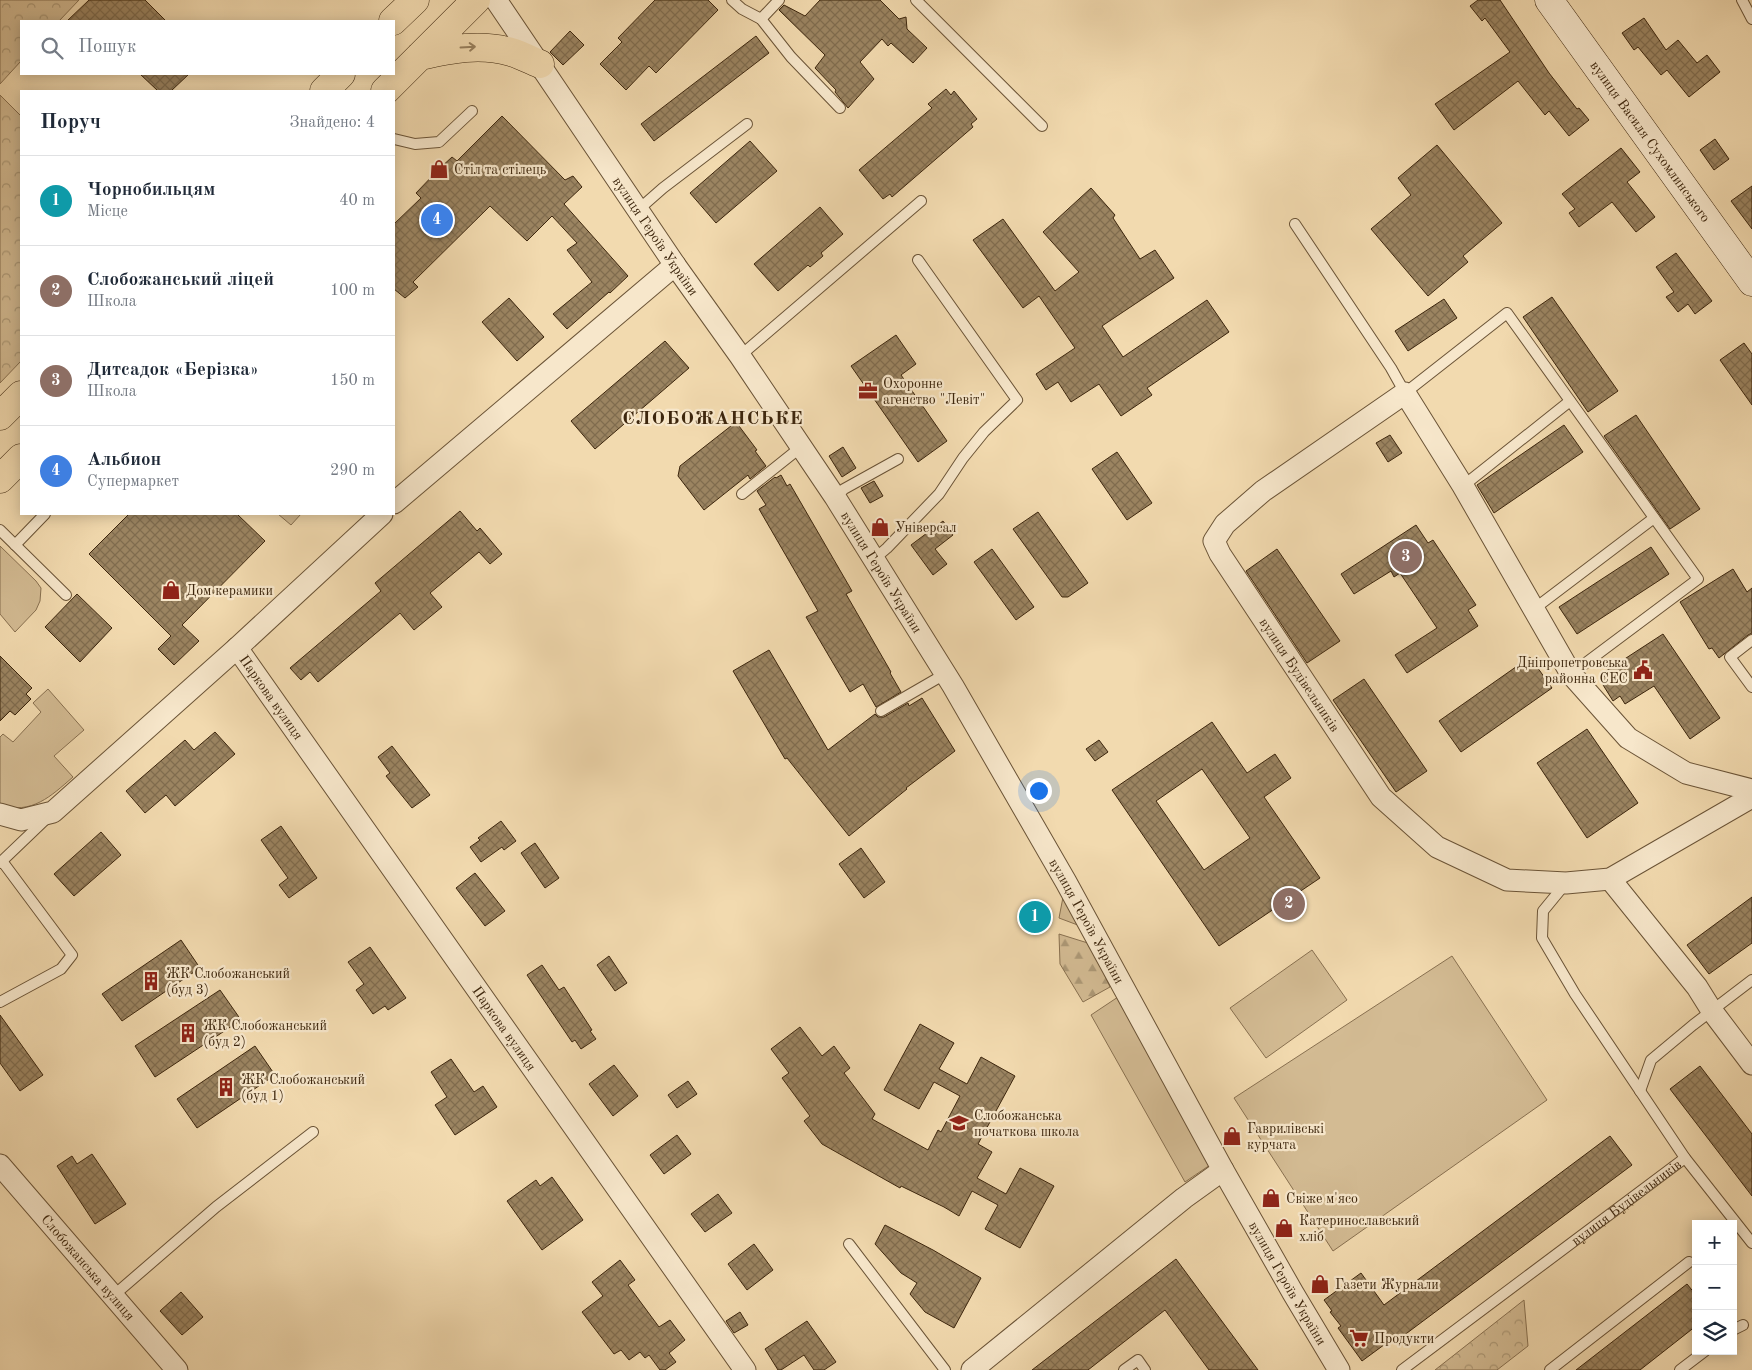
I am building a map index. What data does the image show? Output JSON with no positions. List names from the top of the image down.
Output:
{
  "streets": {
    "main road": ["вулиця Василя Сухомлинського"],
    "street": [
      "вулиця Героїв України",
      "вулиця Будівельників",
      "Паркова вулиця",
      "Слобожанська вулиця"
    ]
  },
  "districts": ["СЛОБОЖАНСЬКЕ"],
  "places": {
    "shop": [
      "Стіл та стілець",
      "Універсал",
      "Дом керамики",
      "Гаврилівські курчата",
      "Свіже м'ясо",
      "Катеринославський хліб",
      "Газети Журнали"
    ],
    "office": ["Охоронне агенство \"Левіт\""],
    "public building": ["Дніпропетровська районна СЕС"],
    "building": ["ЖК Слобожанський (буд 3)", "ЖК Слобожанський (буд 2)", "ЖК Слобожанський (буд 1)"],
    "school or university": ["Cлобожанська початкова школа"],
    "supermarket": ["Продукти"]
  },
  "page": {
    "search": "Пошук",
    "heading": ["Поруч", "Знайдено: 4"],
    "list": [
      {
        "mark": "1",
        "name": "Чорнобильцям",
        "note": "Місце",
        "value": "40 m"
      },
      {
        "mark": "2",
        "name": "Слобожанський ліцей",
        "note": "Школа",
        "value": "100 m"
      },
      {
        "mark": "3",
        "name": "Дитсадок «Берізка»",
        "note": "Школа",
        "value": "150 m"
      },
      {
        "mark": "4",
        "name": "Альбион",
        "note": "Супермаркет",
        "value": "290 m"
      }
    ],
    "pins": [
      "4",
      "3",
      "2",
      "1"
    ],
    "map_buttons": ["+", "−"]
  }
}
